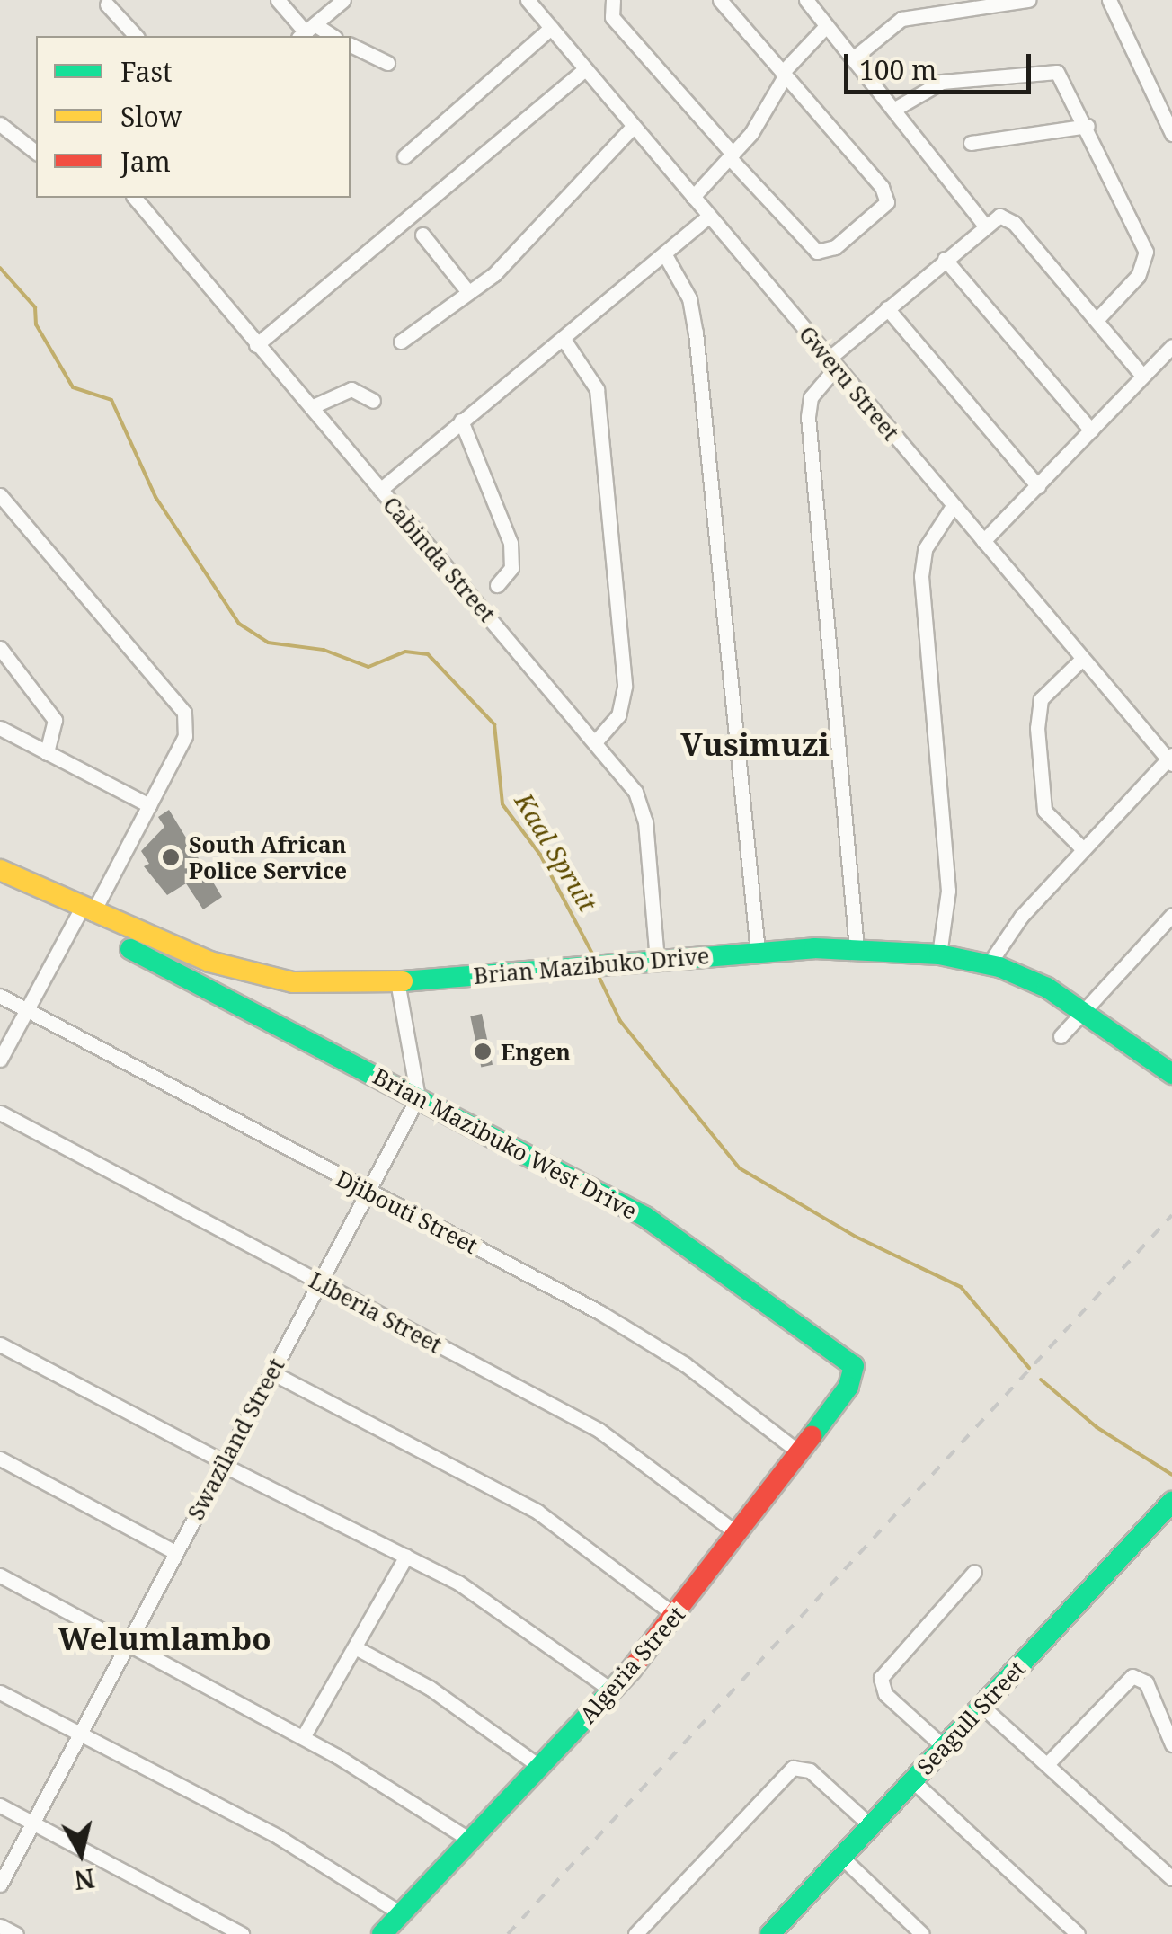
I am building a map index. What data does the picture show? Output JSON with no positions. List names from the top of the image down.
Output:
{
  "streets": {
    "street": [
      "Gweru Street",
      "Cabinda Street",
      "Brian Mazibuko Drive",
      "Brian Mazibuko West Drive",
      "Djibouti Street",
      "Liberia Street",
      "Swaziland Street",
      "Algeria Street",
      "Seagull Street"
    ]
  },
  "crossings": [
    ["Cabinda Street", "Brian Mazibuko Drive"],
    ["Brian Mazibuko West Drive", "Swaziland Street"],
    ["Brian Mazibuko West Drive", "Algeria Street"],
    ["Djibouti Street", "Swaziland Street"],
    ["Djibouti Street", "Algeria Street"],
    ["Liberia Street", "Swaziland Street"],
    ["Liberia Street", "Algeria Street"]
  ],
  "districts": ["Vusimuzi", "Welumlambo"],
  "water": ["Kaal Spruit"],
  "places": ["South African Police Service", "Engen"],
  "legend": ["Fast", "Slow", "Jam"],
  "scale_bar": "100 m",
  "north": "bottom"
}
